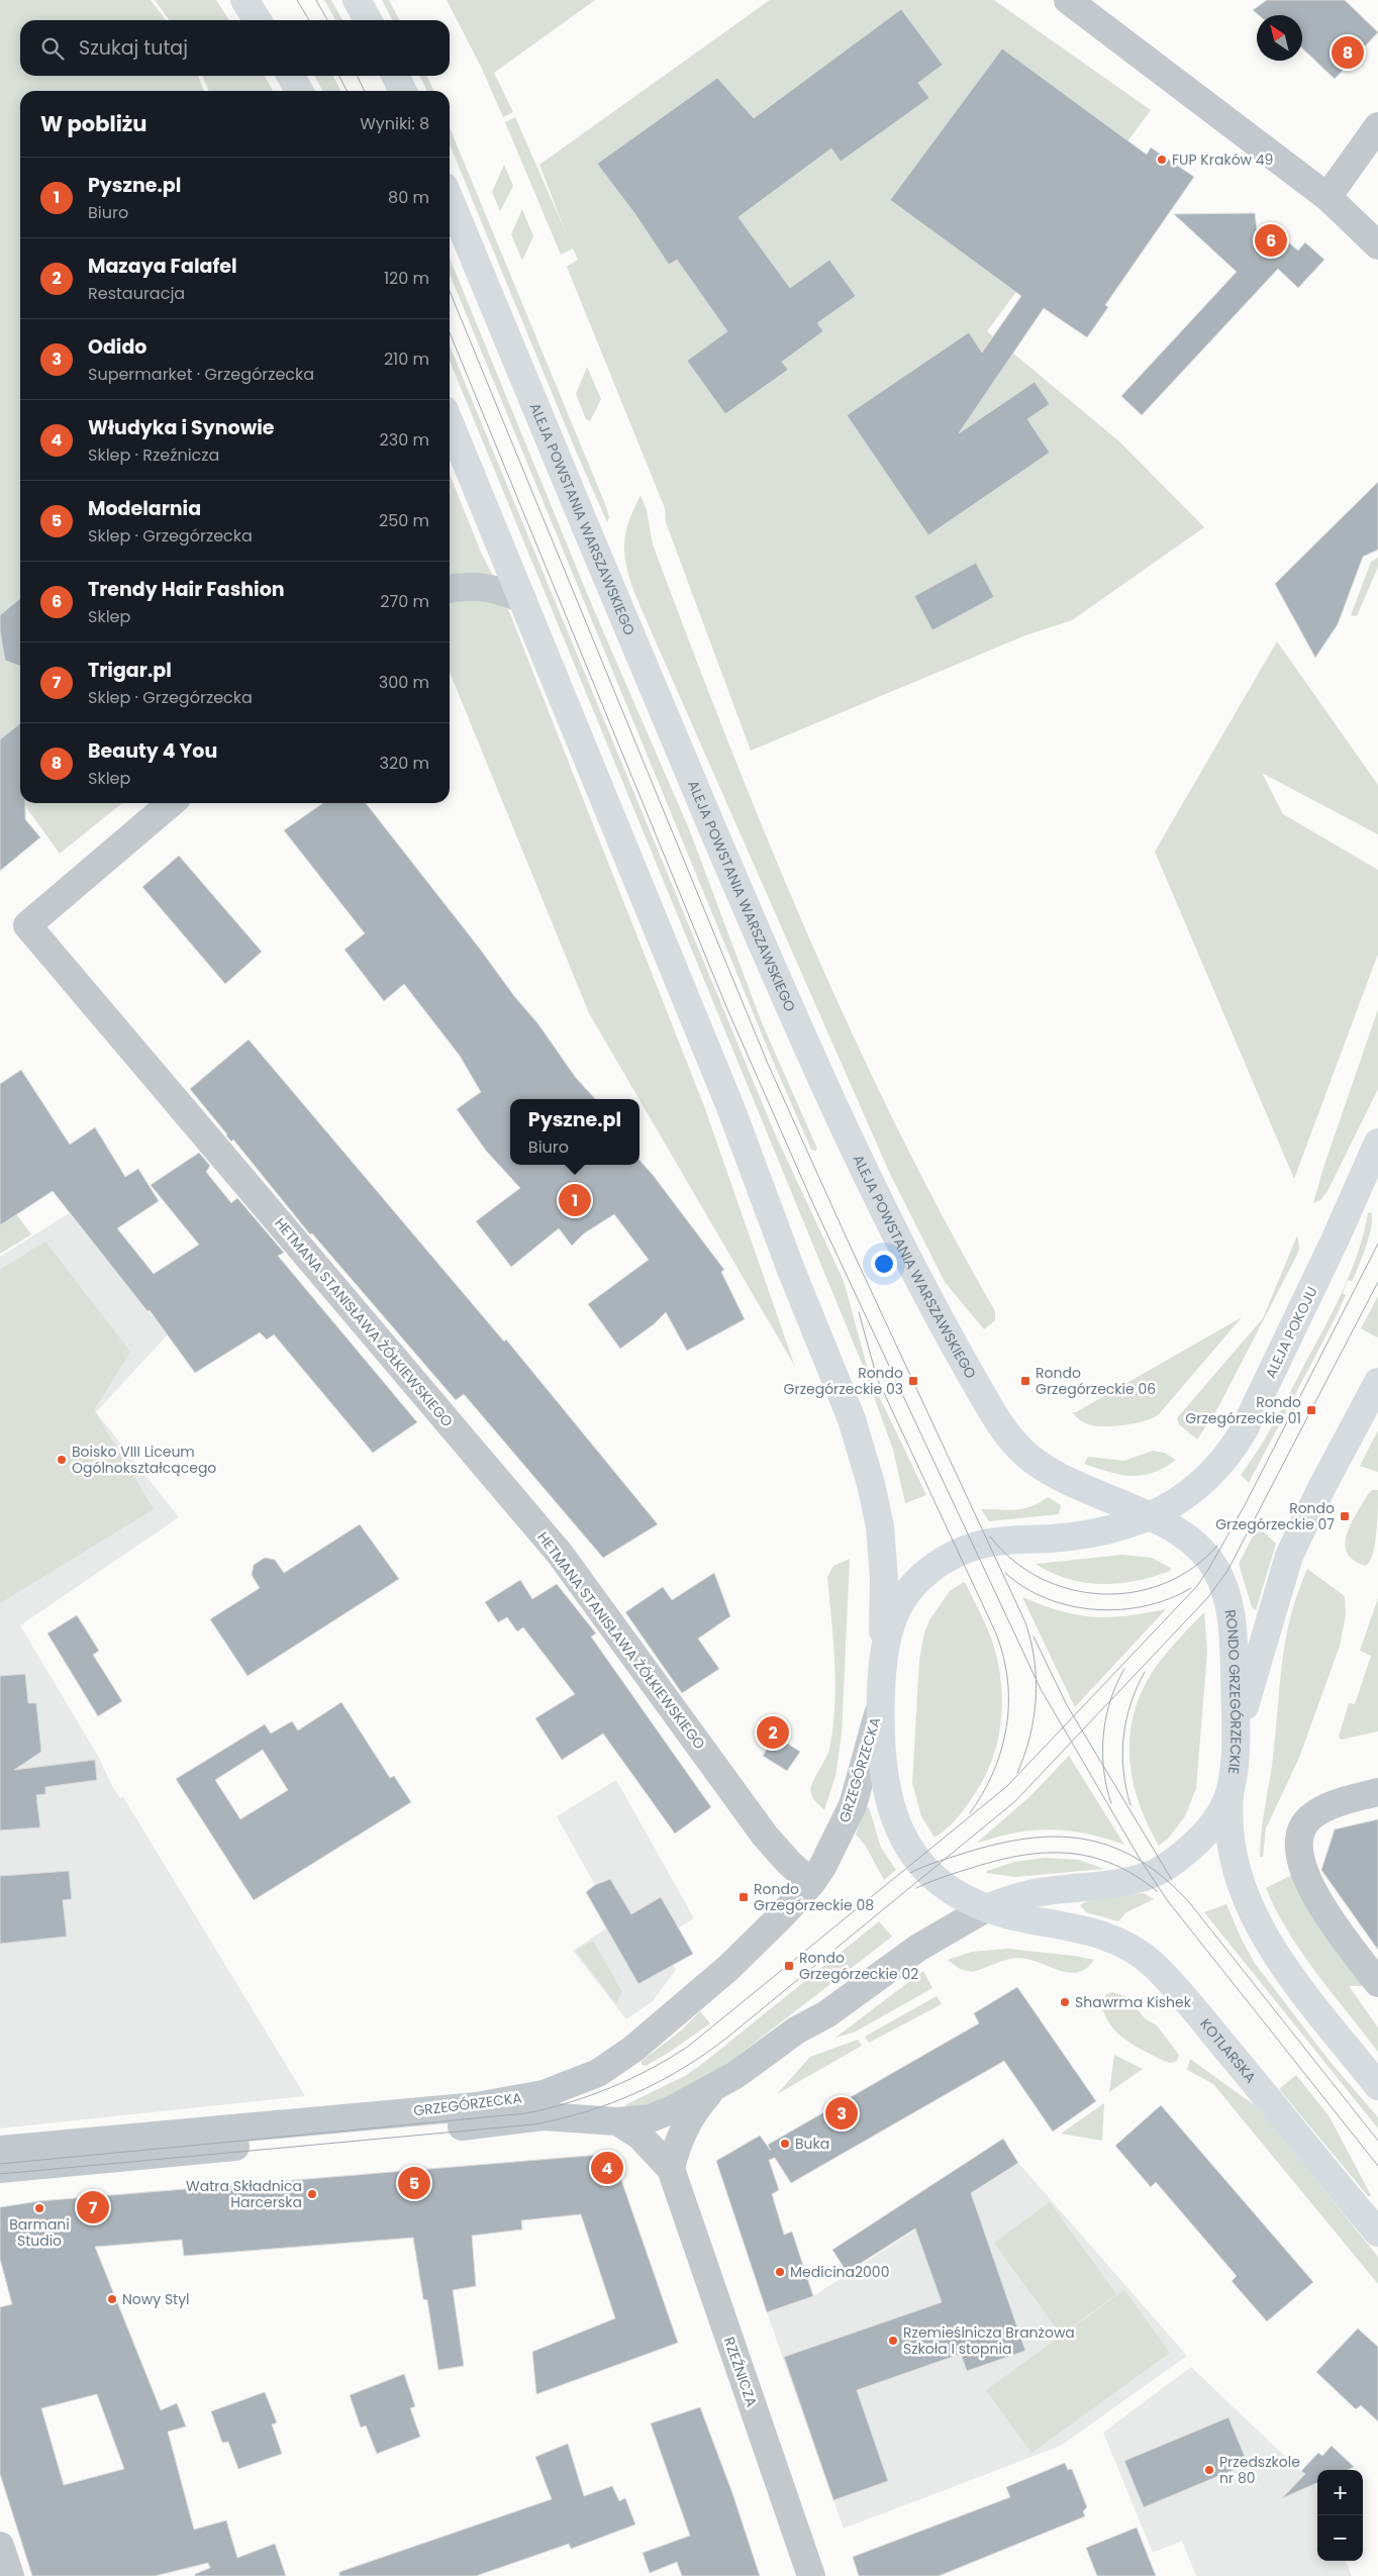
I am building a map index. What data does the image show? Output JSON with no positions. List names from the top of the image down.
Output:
{
  "streets": {
    "main road": [
      "ALEJA POWSTANIA WARSZAWSKIEGO",
      "ALEJA POKOJU",
      "RONDO GRZEGÓRZECKIE",
      "KOTLARSKA"
    ],
    "street": ["HETMANA STANISŁAWA ŻÓŁKIEWSKIEGO", "GRZEGÓRZECKA", "RZEŹNICZA"]
  },
  "crossings": [
    ["ALEJA POWSTANIA WARSZAWSKIEGO", "ALEJA POKOJU"],
    ["ALEJA POWSTANIA WARSZAWSKIEGO", "RONDO GRZEGÓRZECKIE"],
    ["HETMANA STANISŁAWA ŻÓŁKIEWSKIEGO", "GRZEGÓRZECKA"],
    ["ALEJA POKOJU", "RONDO GRZEGÓRZECKIE"],
    ["RONDO GRZEGÓRZECKIE", "GRZEGÓRZECKA"],
    ["RONDO GRZEGÓRZECKIE", "KOTLARSKA"],
    ["GRZEGÓRZECKA", "KOTLARSKA"],
    ["GRZEGÓRZECKA", "RZEŹNICZA"]
  ],
  "places": {
    "other": [
      "FUP Kraków 49",
      "Boisko VIII Liceum Ogólnokształcącego",
      "Shawrma Kishek",
      "Buka",
      "Watra Składnica Harcerska",
      "Barmani Studio",
      "Medicina2000",
      "Nowy Styl",
      "Rzemieślnicza Branżowa Szkoła I stopnia",
      "Przedszkole nr 80"
    ],
    "transit": [
      "Rondo Grzegórzeckie 03",
      "Rondo Grzegórzeckie 06",
      "Rondo Grzegórzeckie 01",
      "Rondo Grzegórzeckie 07",
      "Rondo Grzegórzeckie 08",
      "Rondo Grzegórzeckie 02"
    ]
  },
  "north": "top left",
  "page": {
    "search": "Szukaj tutaj",
    "pins": [
      "8",
      "6",
      "1",
      "2",
      "3",
      "4",
      "5",
      "7"
    ],
    "heading": ["W pobliżu", "Wyniki: 8"],
    "list": [
      {
        "mark": "1",
        "name": "Pyszne.pl",
        "note": "Biuro",
        "value": "80 m"
      },
      {
        "mark": "2",
        "name": "Mazaya Falafel",
        "note": "Restauracja",
        "value": "120 m"
      },
      {
        "mark": "3",
        "name": "Odido",
        "note": "Supermarket · Grzegórzecka",
        "value": "210 m"
      },
      {
        "mark": "4",
        "name": "Włudyka i Synowie",
        "note": "Sklep · Rzeźnicza",
        "value": "230 m"
      },
      {
        "mark": "5",
        "name": "Modelarnia",
        "note": "Sklep · Grzegórzecka",
        "value": "250 m"
      },
      {
        "mark": "6",
        "name": "Trendy Hair Fashion",
        "note": "Sklep",
        "value": "270 m"
      },
      {
        "mark": "7",
        "name": "Trigar.pl",
        "note": "Sklep · Grzegórzecka",
        "value": "300 m"
      },
      {
        "mark": "8",
        "name": "Beauty 4 You",
        "note": "Sklep",
        "value": "320 m"
      }
    ],
    "popup": ["Pyszne.pl", "Biuro"],
    "map_buttons": ["+", "−"]
  }
}
